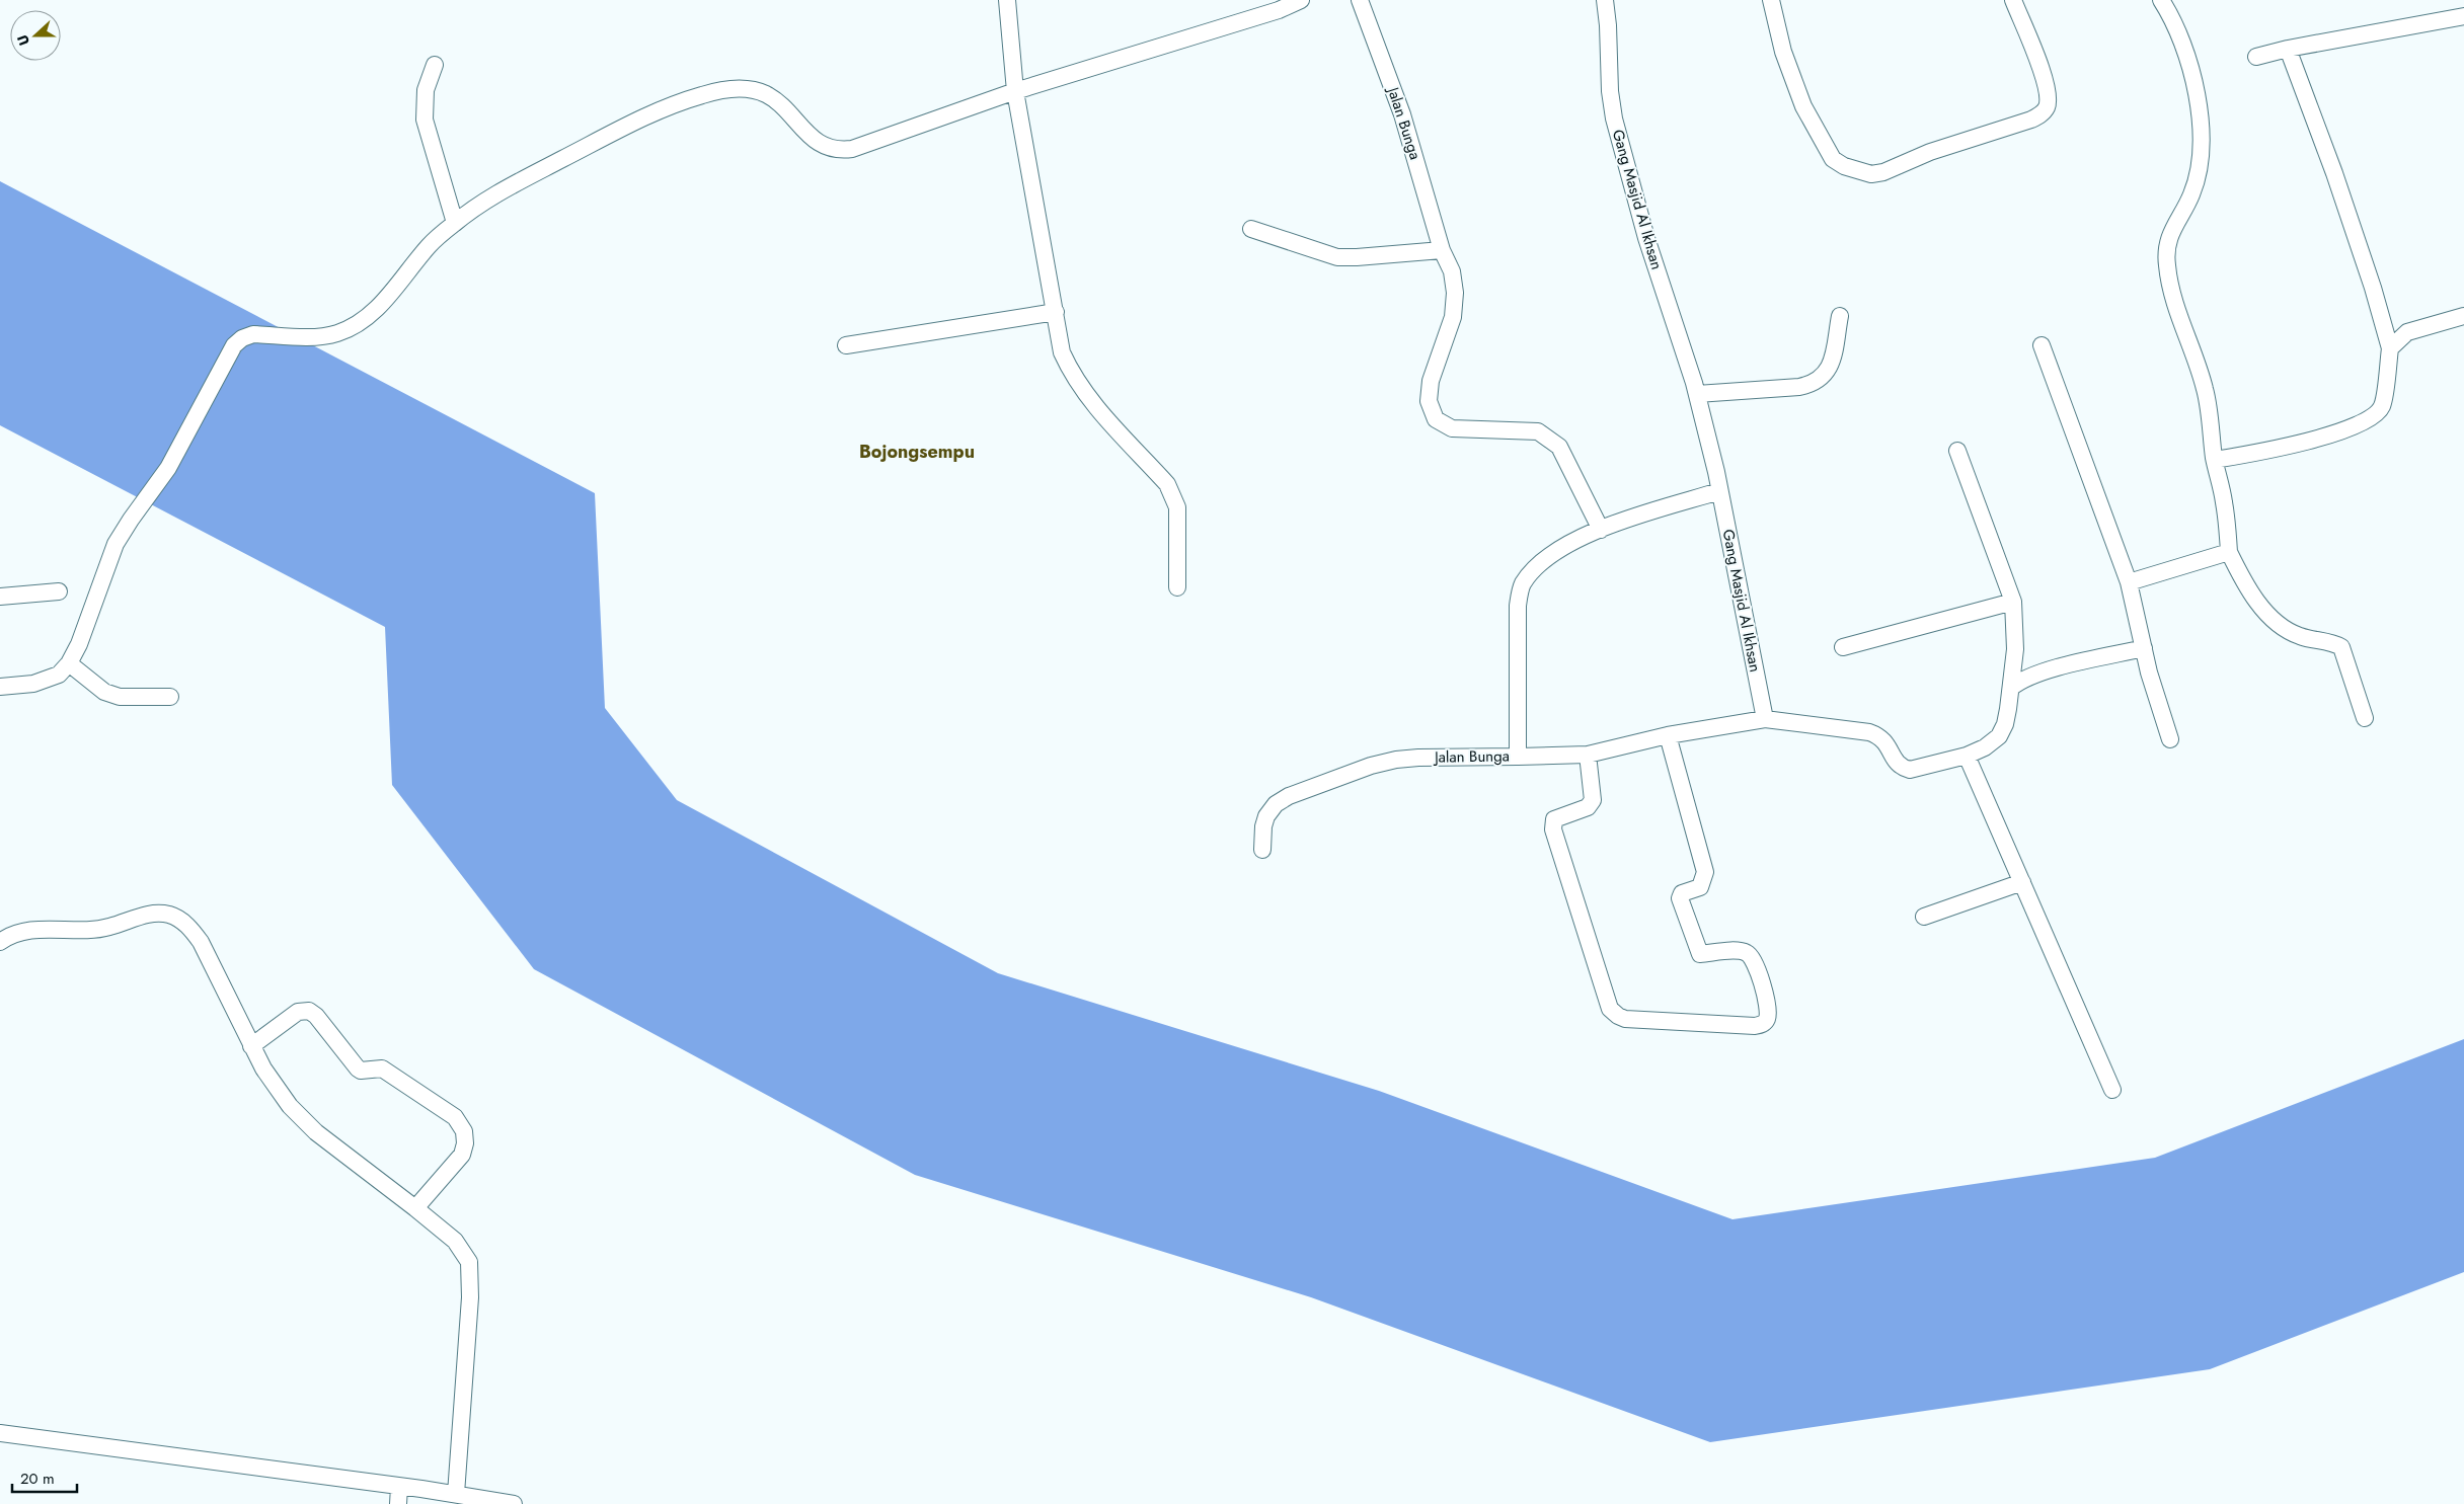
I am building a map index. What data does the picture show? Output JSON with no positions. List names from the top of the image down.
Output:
{
  "streets": {
    "street": ["Jalan Bunga", "Gang Masjid Al Ikhsan"]
  },
  "crossings": [
    ["Jalan Bunga", "Gang Masjid Al Ikhsan"]
  ],
  "districts": ["Bojongsempu"],
  "scale_bar": "20 m",
  "north": "left"
}
